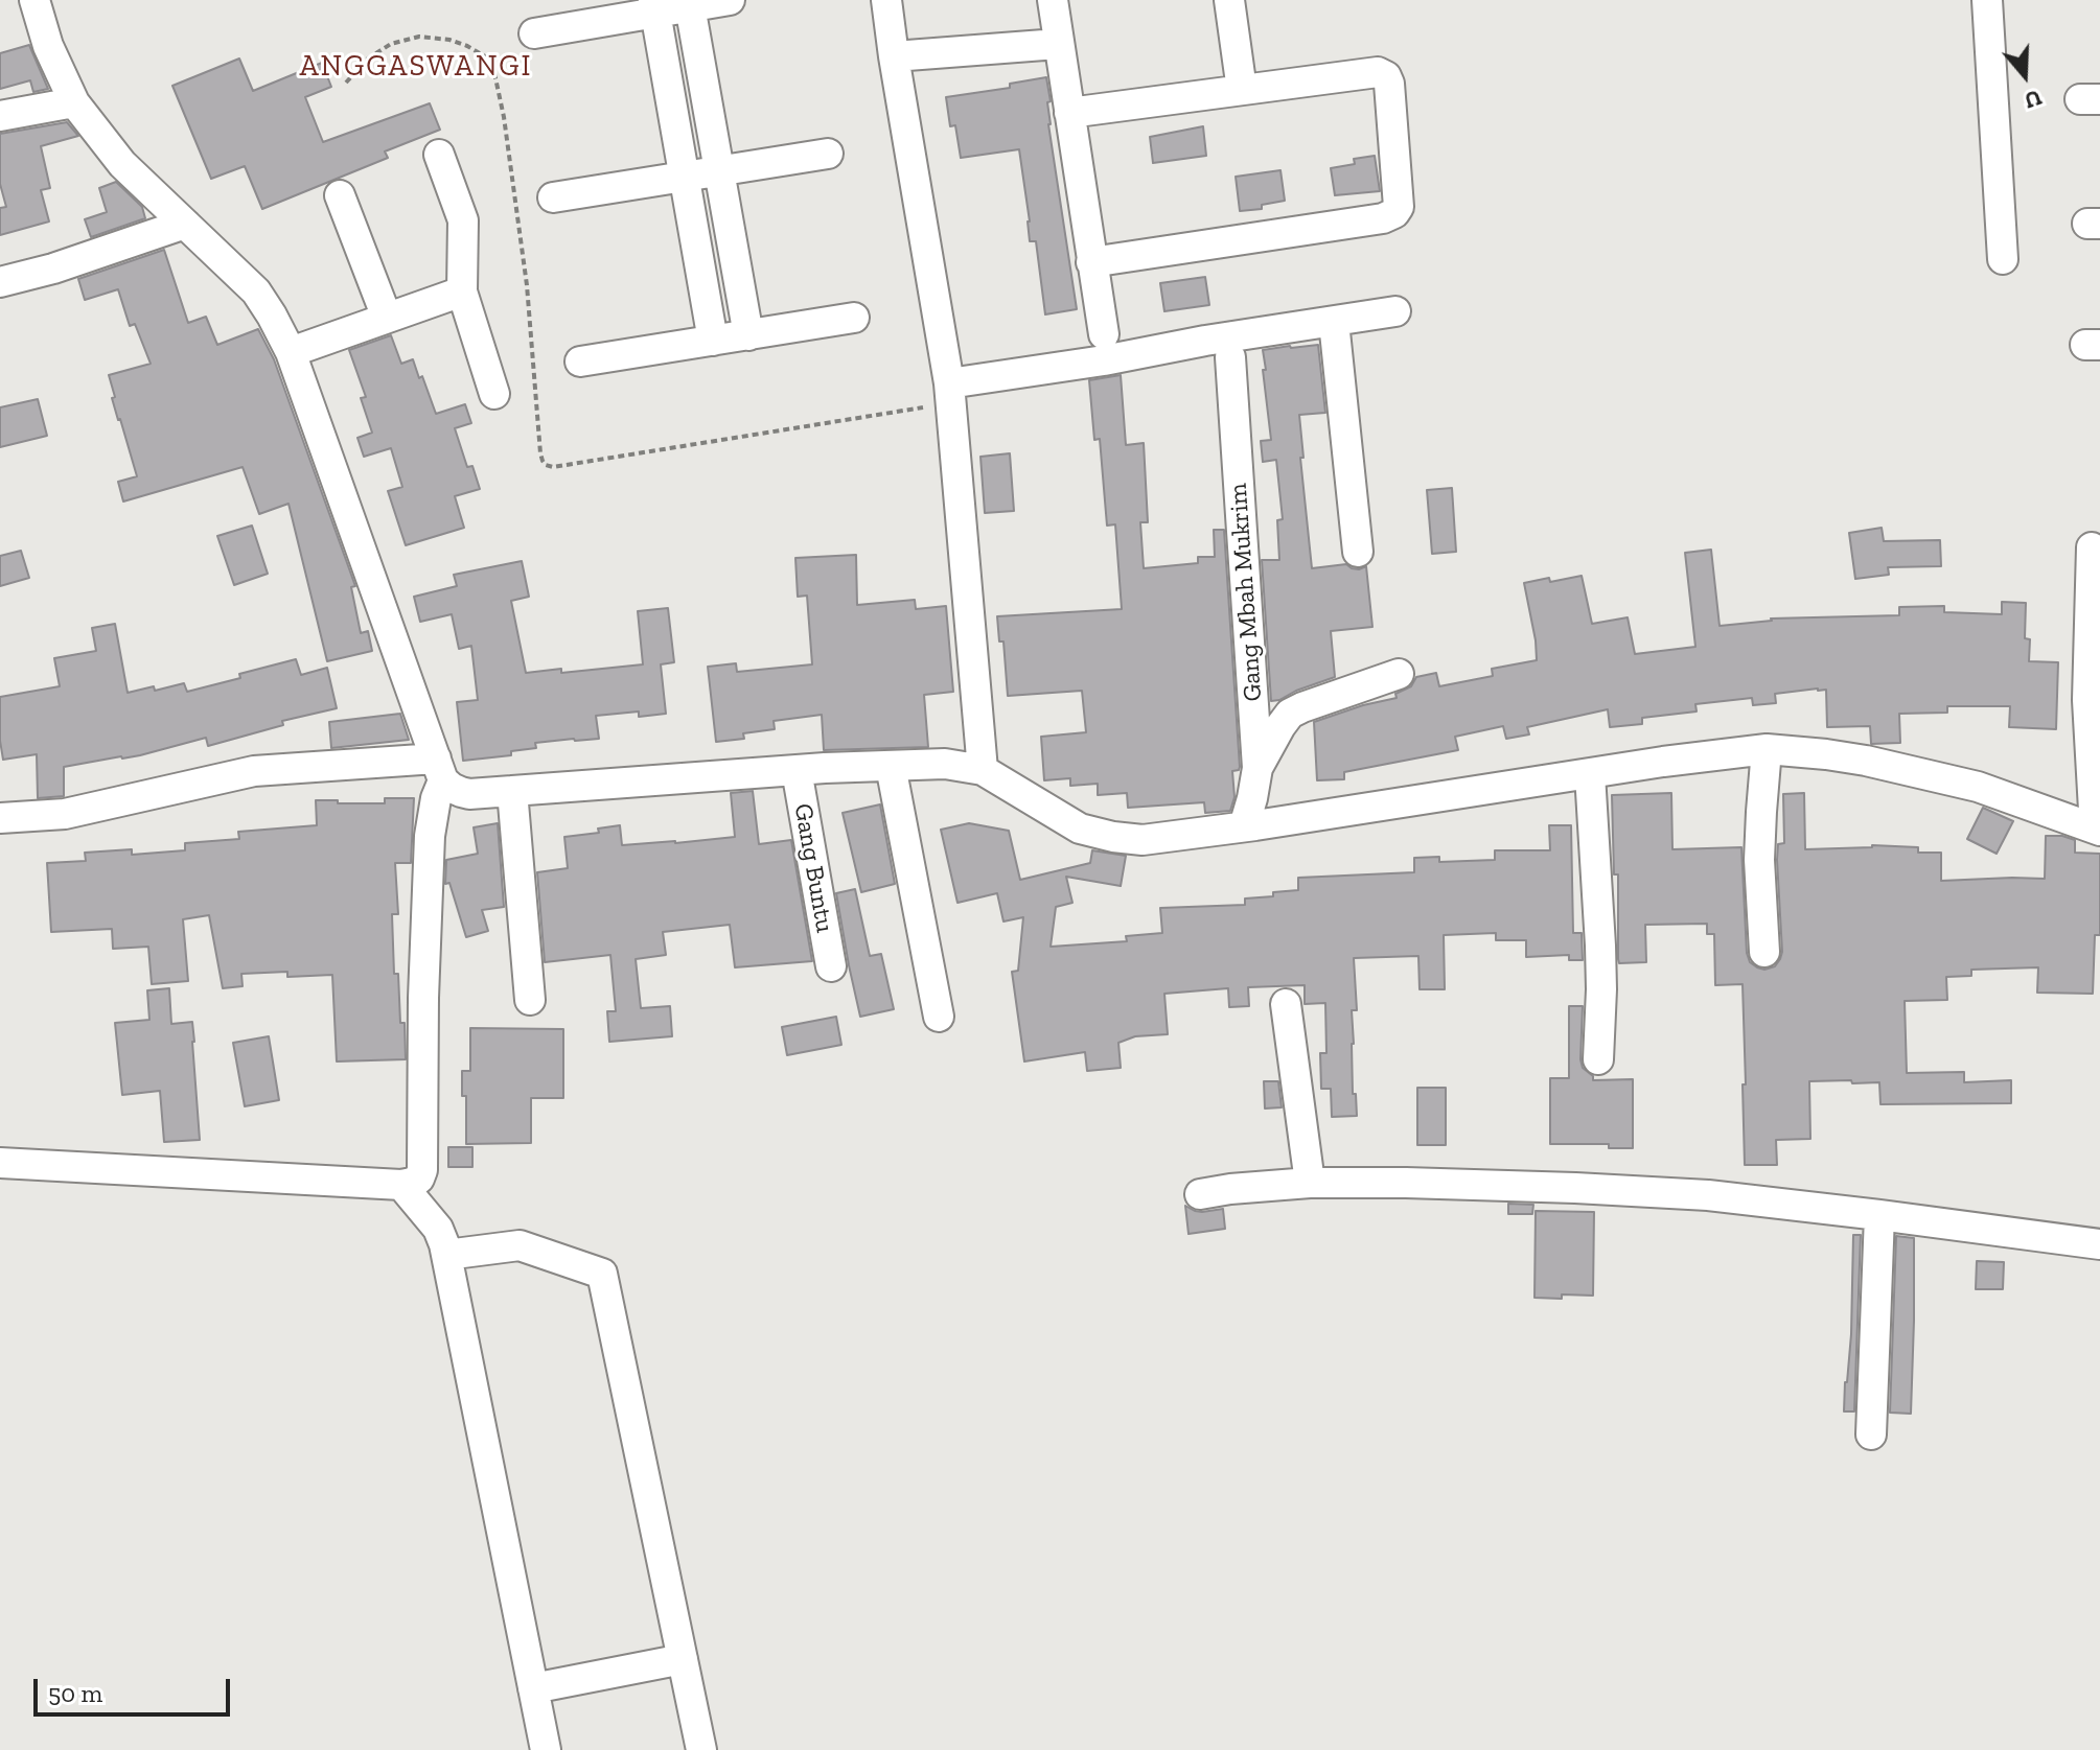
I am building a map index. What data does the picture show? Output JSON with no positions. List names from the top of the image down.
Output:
{
  "streets": {
    "street": ["Gang Mbah Mukrim", "Gang Buntu"]
  },
  "districts": ["ANGGASWANGI"],
  "scale_bar": "50 m",
  "north": "bottom"
}
